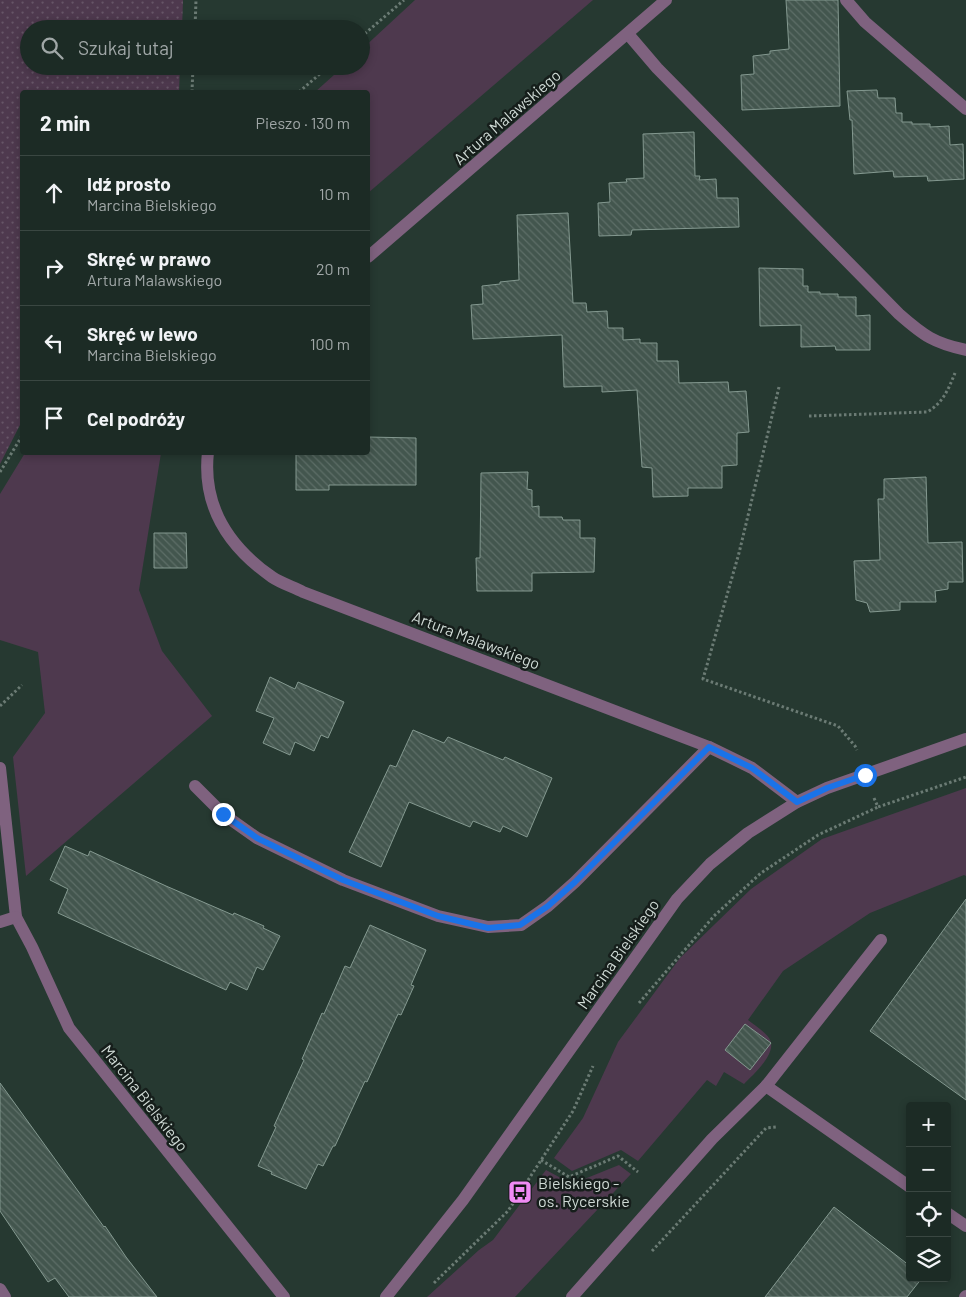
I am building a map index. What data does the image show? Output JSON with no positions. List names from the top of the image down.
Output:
{
  "streets": {
    "street": ["Artura Malawskiego", "Marcina Bielskiego"]
  },
  "crossings": [
    ["Artura Malawskiego", "Marcina Bielskiego"]
  ],
  "places": {
    "bus stop": ["Bielskiego - os. Rycerskie"]
  },
  "page": {
    "search": "Szukaj tutaj",
    "heading": ["2 min", "Pieszo · 130 m"],
    "list": [
      ["Idź prosto", "Marcina Bielskiego", "10 m"],
      ["Skręć w prawo", "Artura Malawskiego", "20 m"],
      ["Skręć w lewo", "Marcina Bielskiego", "100 m"],
      "Cel podróży"
    ],
    "map_buttons": ["+", "−"]
  }
}
